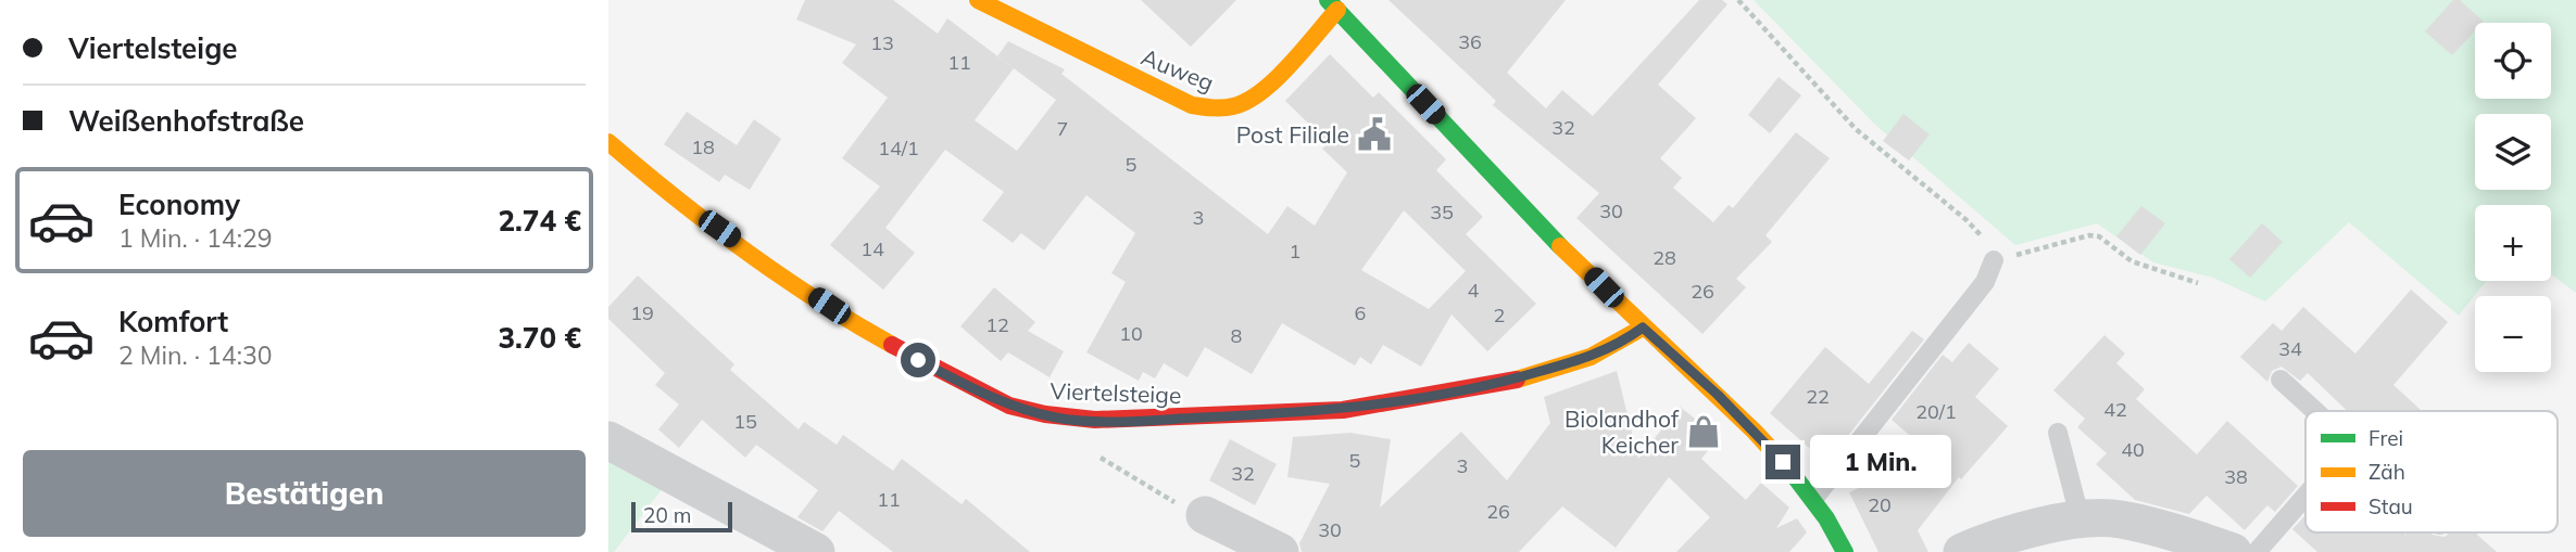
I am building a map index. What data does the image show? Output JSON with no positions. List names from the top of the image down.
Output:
{
  "streets": {
    "street": ["Auweg", "Viertelsteige"]
  },
  "places": {
    "public building": ["Post Filiale"],
    "shop": ["Biolandhof Keicher"]
  },
  "house_numbers": [
    "36",
    "13",
    "11",
    "32",
    "7",
    "18",
    "14/1",
    "5",
    "30",
    "35",
    "3",
    "14",
    "1",
    "28",
    "4",
    "26",
    "19",
    "6",
    "2",
    "12",
    "10",
    "8",
    "34",
    "22",
    "42",
    "20/1",
    "15",
    "40",
    "5",
    "3",
    "32",
    "38",
    "11",
    "20",
    "26",
    "30"
  ],
  "legend": ["Frei", "Zäh", "Stau"],
  "scale_bar": "20 m",
  "page": {
    "banner": ["Viertelsteige", "Weißenhofstraße"],
    "map_buttons": ["+", "−"],
    "list": [
      {
        "name": "Economy",
        "note": "1 Min. · 14:29",
        "value": "2.74 €"
      },
      {
        "name": "Komfort",
        "note": "2 Min. · 14:30",
        "value": "3.70 €"
      }
    ],
    "buttons": "Bestätigen",
    "bubble": "1 Min.",
    "scale": "20 m"
  }
}
